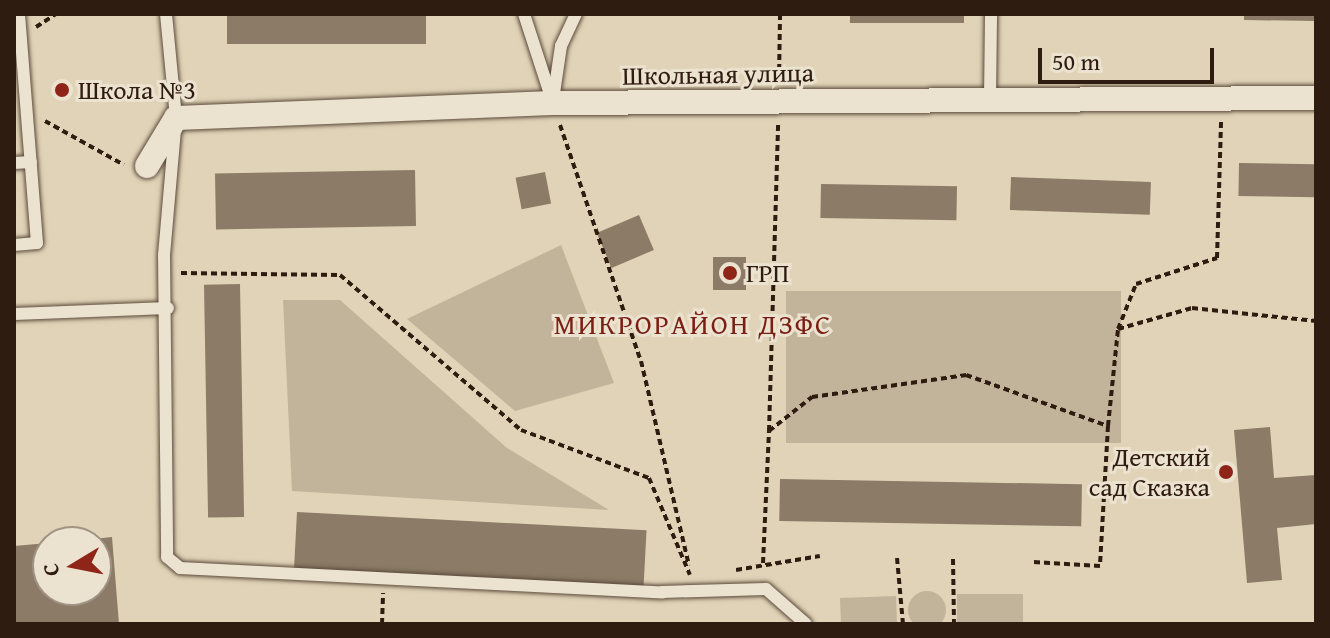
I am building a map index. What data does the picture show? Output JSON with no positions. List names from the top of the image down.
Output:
{
  "streets": {
    "street": ["Школьная улица"]
  },
  "districts": ["МИКРОРАЙОН ДЗФС"],
  "places": ["Школа №3", "ГРП", "Детский сад Сказка"],
  "scale_bar": "50 m",
  "north": "left"
}
